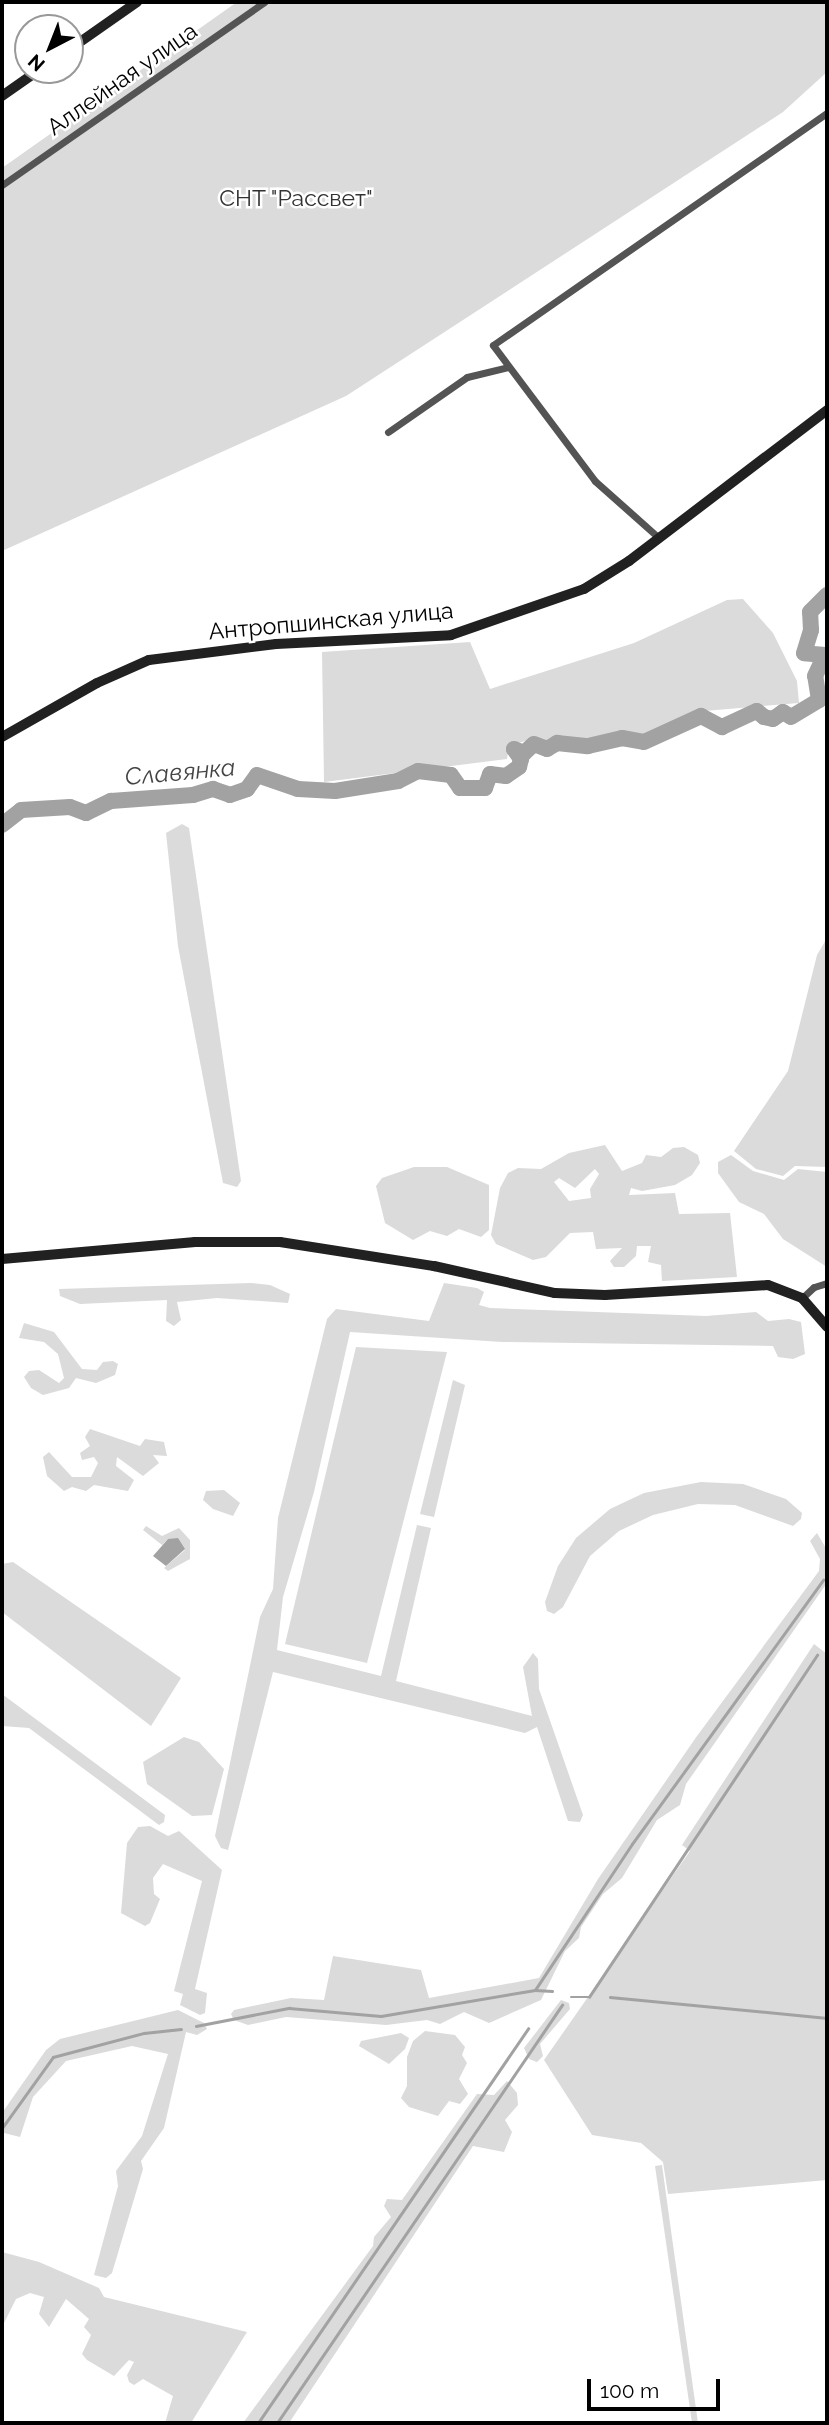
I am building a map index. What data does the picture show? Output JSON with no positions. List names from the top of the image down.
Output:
{
  "streets": {
    "street": ["Аллейная улица", "Антропшинская улица"]
  },
  "water": ["Славянка"],
  "parks": ["СНТ \"Рассвет\""],
  "scale_bar": "100 m",
  "north": "bottom left"
}
